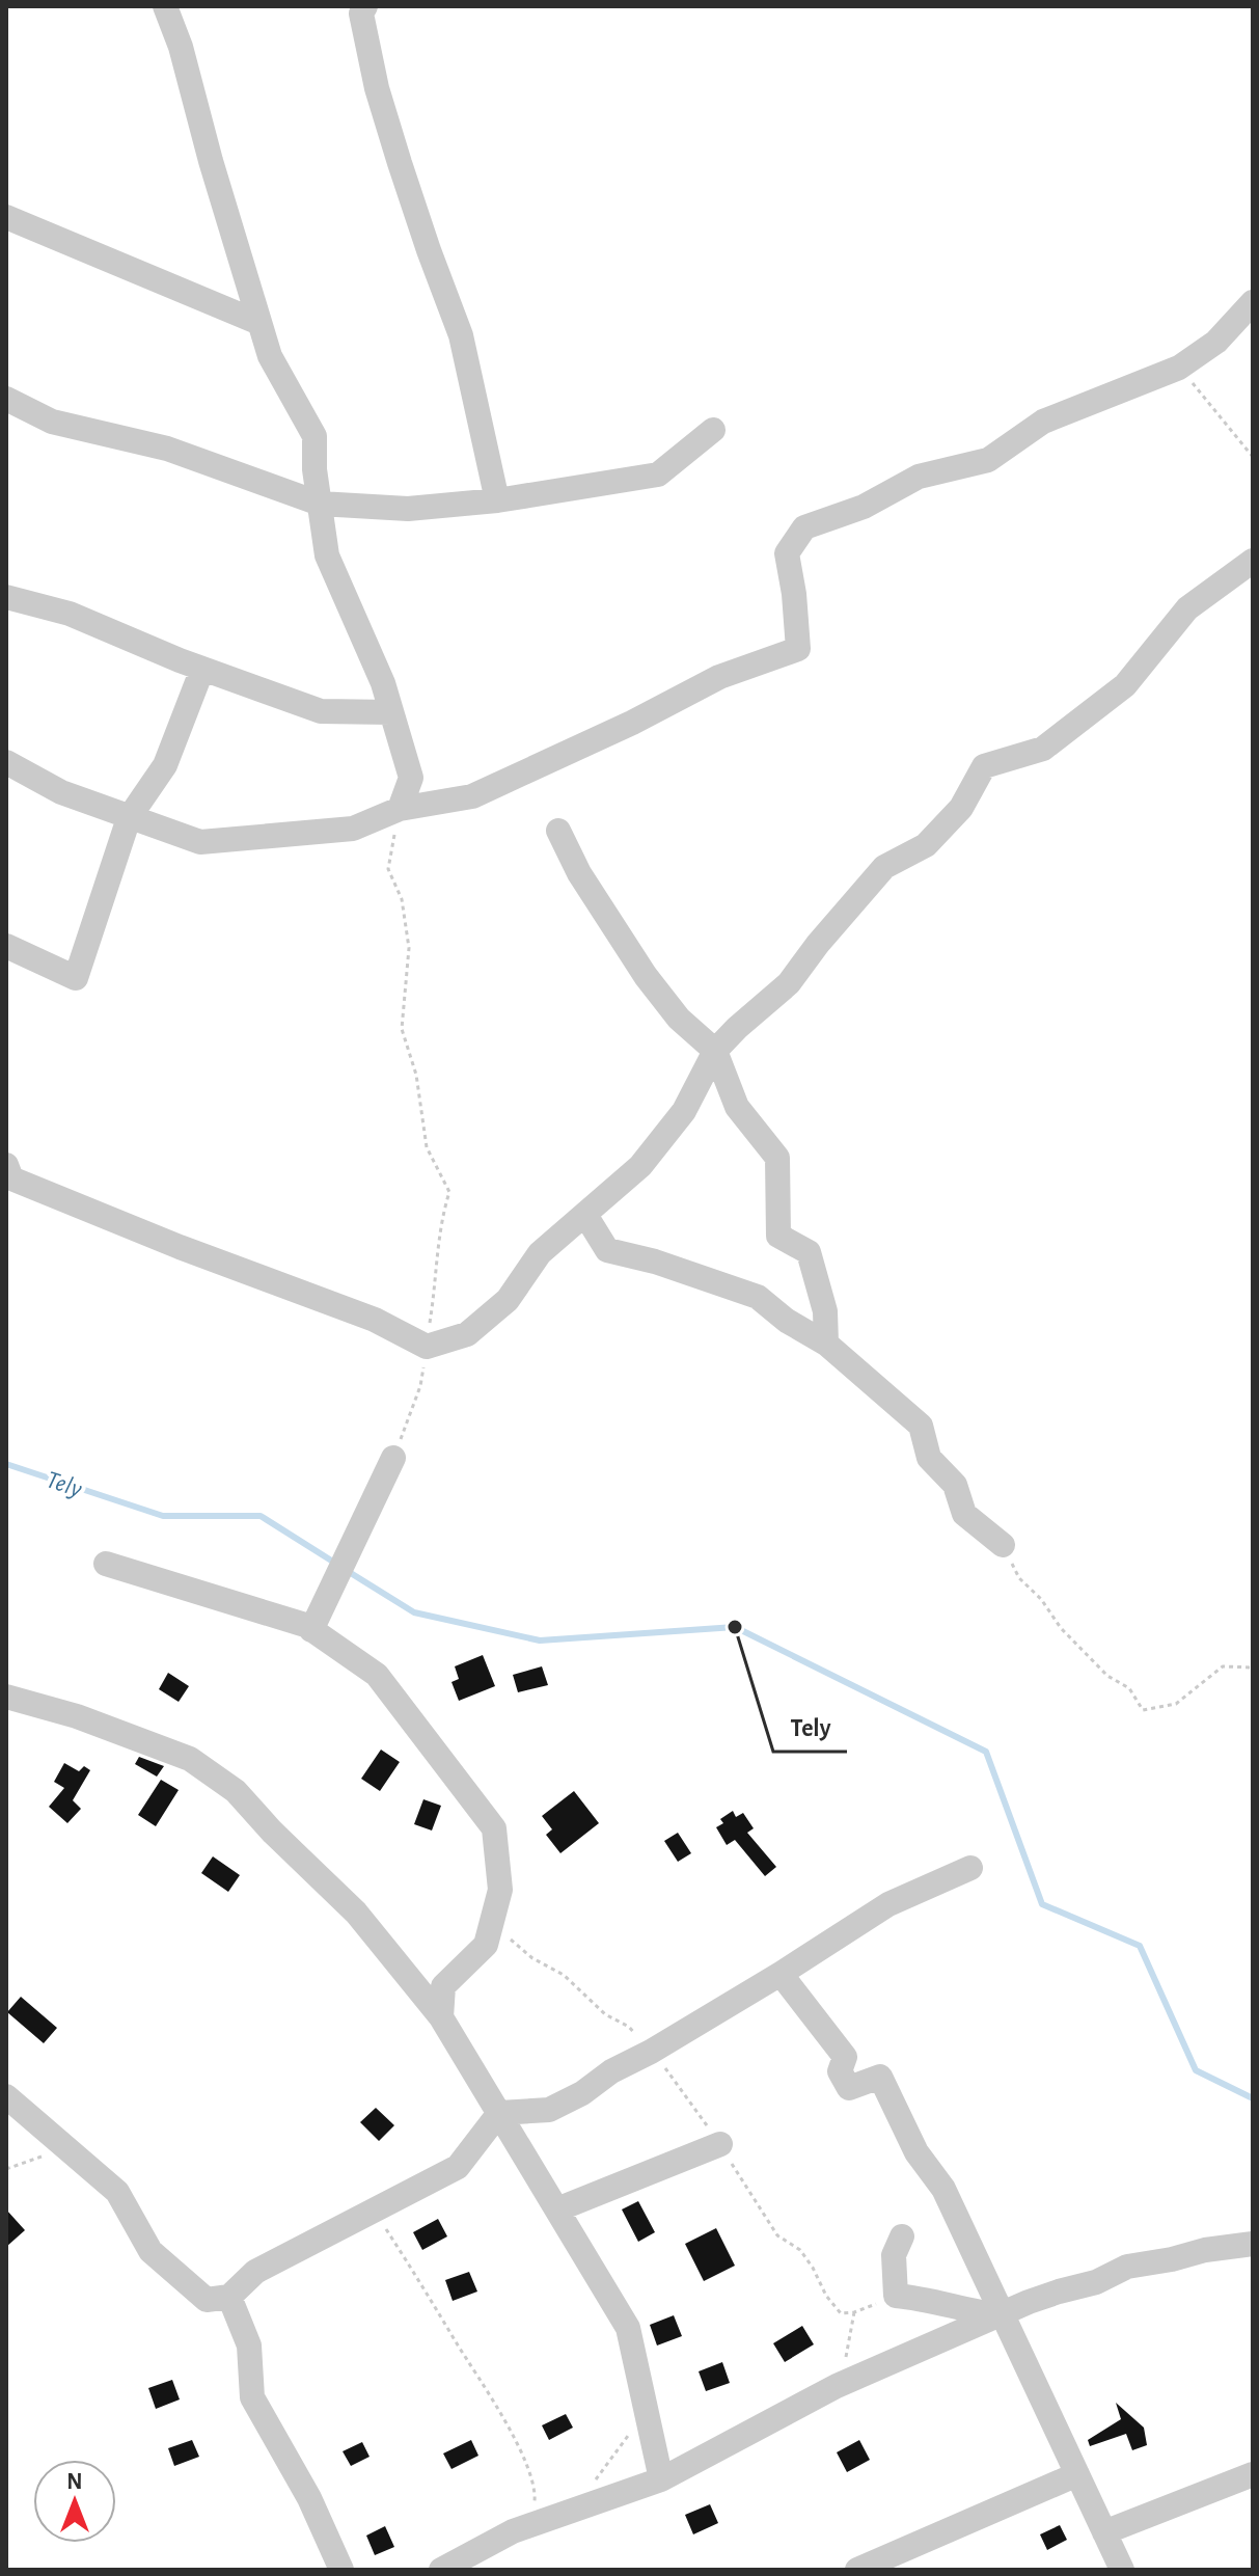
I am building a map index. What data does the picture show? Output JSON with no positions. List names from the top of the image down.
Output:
{
  "water": ["Tely"],
  "places": ["Tely"],
  "north": "top"
}
